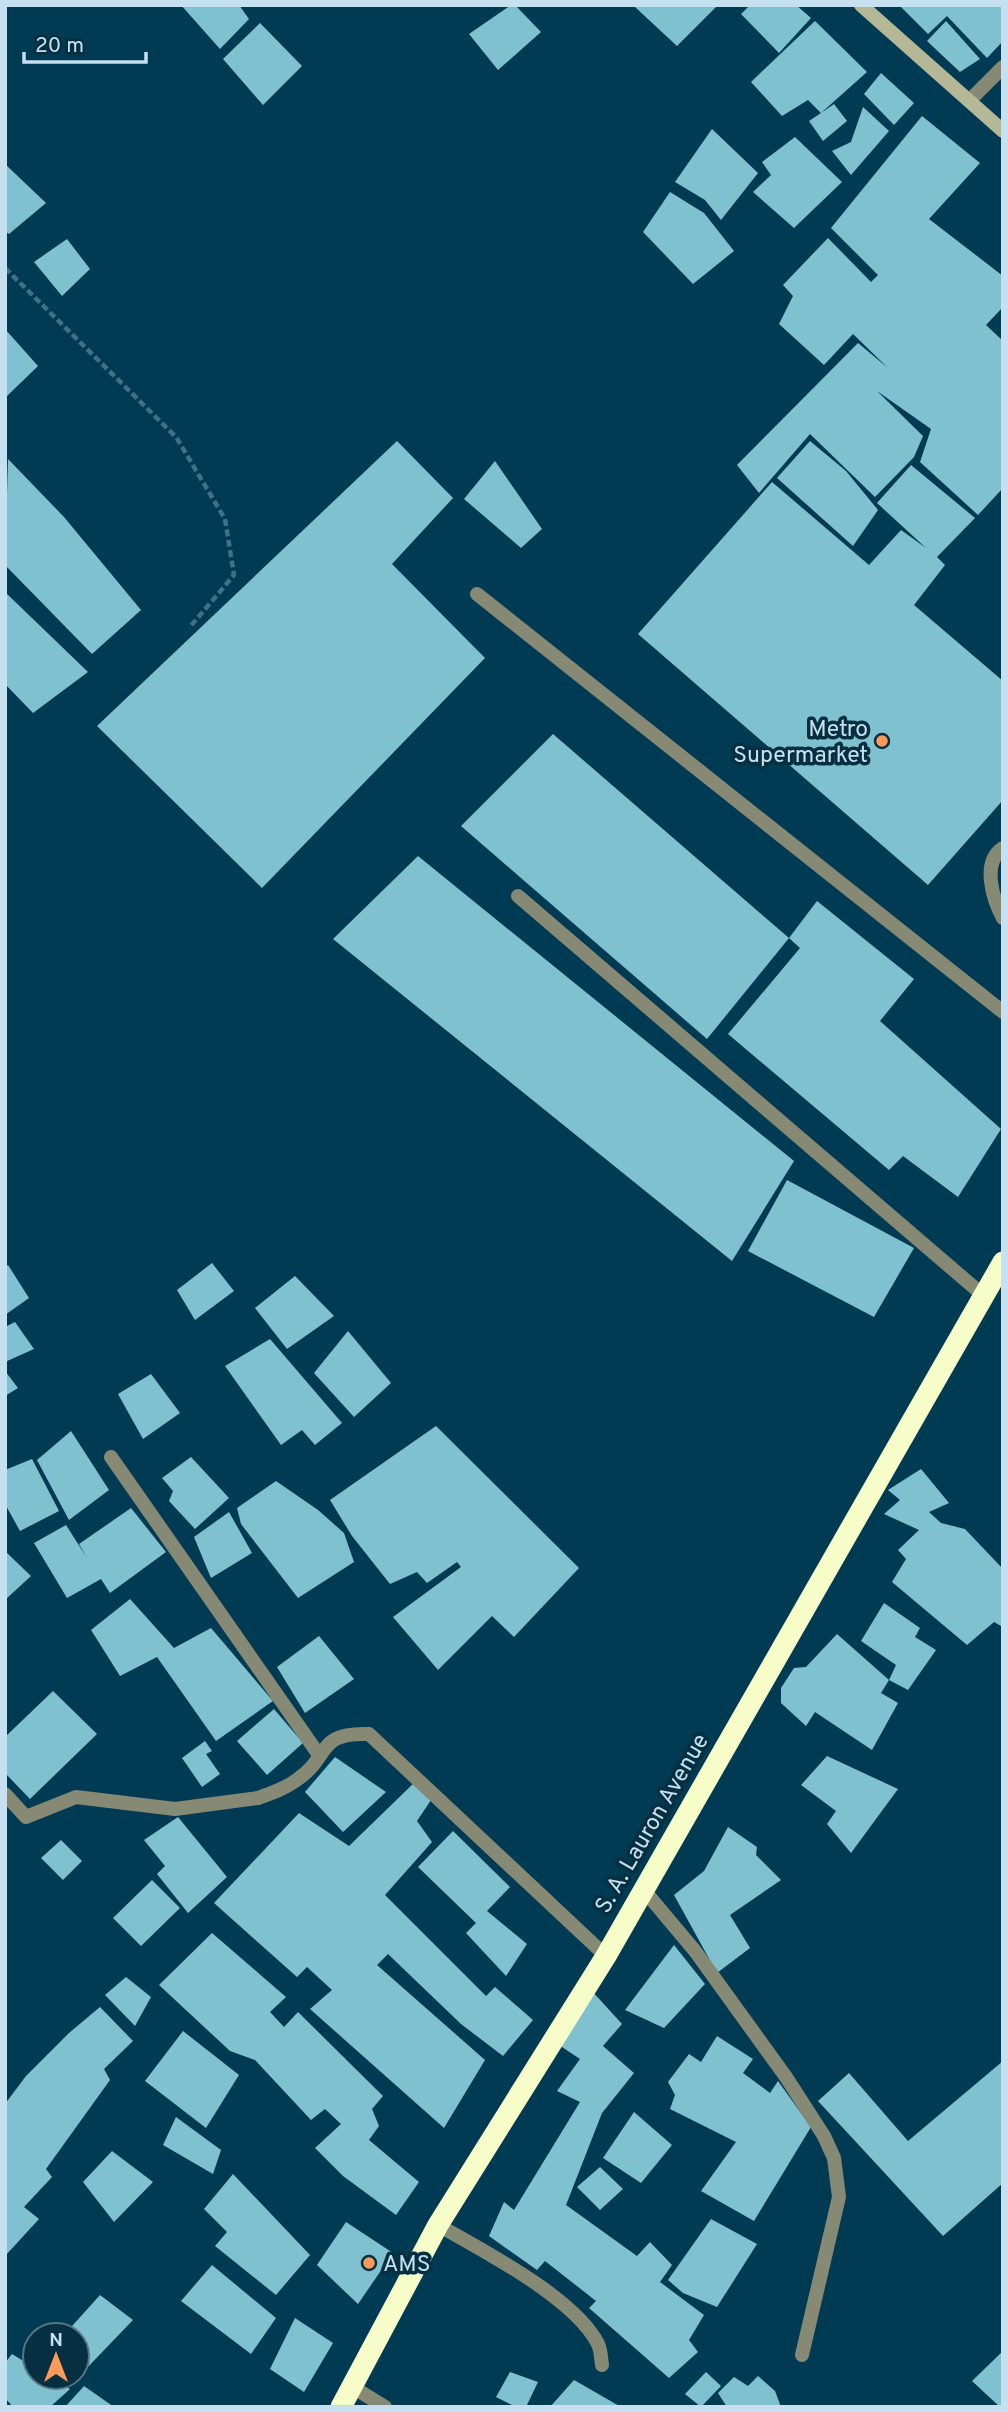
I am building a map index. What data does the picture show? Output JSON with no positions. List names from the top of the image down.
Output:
{
  "streets": {
    "highway": ["S. A. Lauron Avenue"]
  },
  "places": ["Metro Supermarket", "AMS"],
  "scale_bar": "20 m",
  "north": "top"
}
